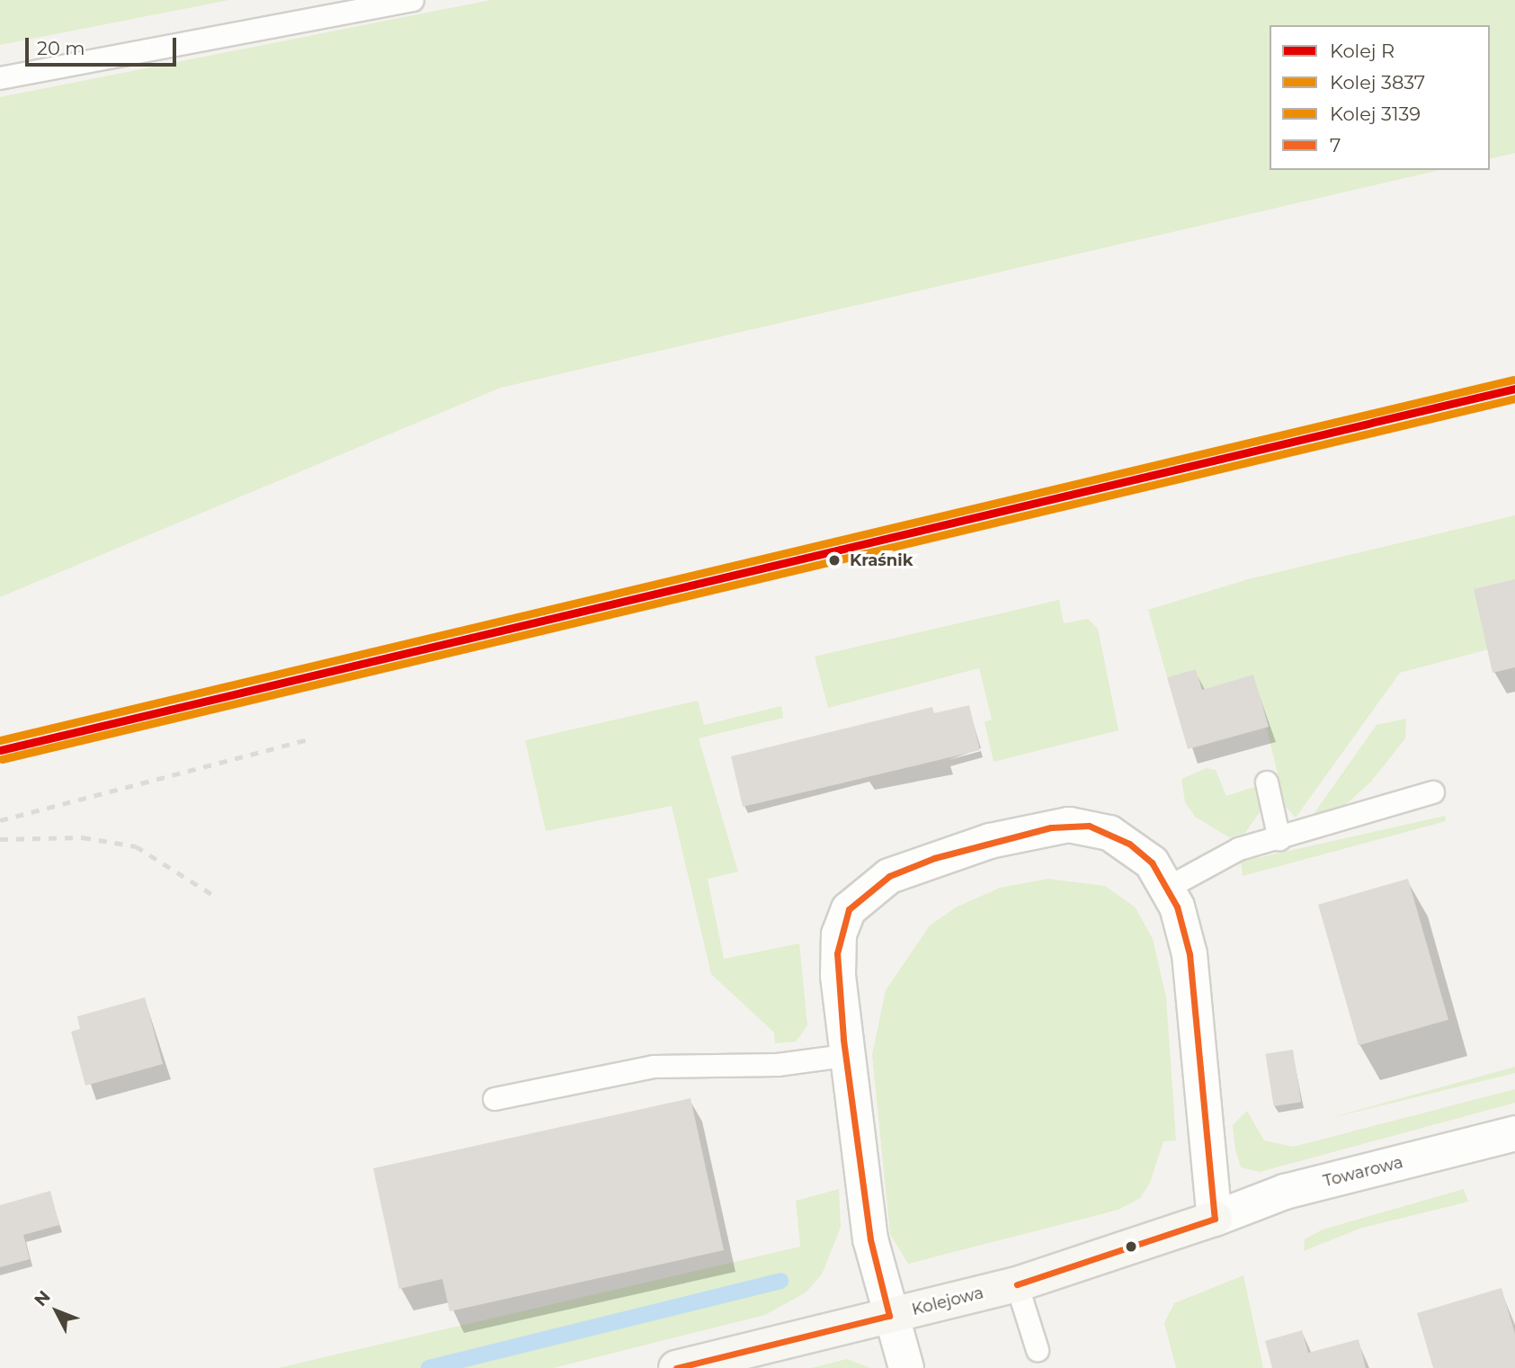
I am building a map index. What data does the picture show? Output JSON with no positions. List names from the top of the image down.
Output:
{
  "streets": {
    "street": ["Towarowa", "Kolejowa"]
  },
  "crossings": [
    ["Towarowa", "Kolejowa"]
  ],
  "places": ["Kraśnik"],
  "lines": [
    "rail line 3139",
    "rail line R",
    "rail line 3837",
    "transit line 7"
  ],
  "legend": [
    "Kolej R",
    "Kolej 3837",
    "Kolej 3139",
    "7"
  ],
  "scale_bar": "20 m",
  "north": "top left"
}
